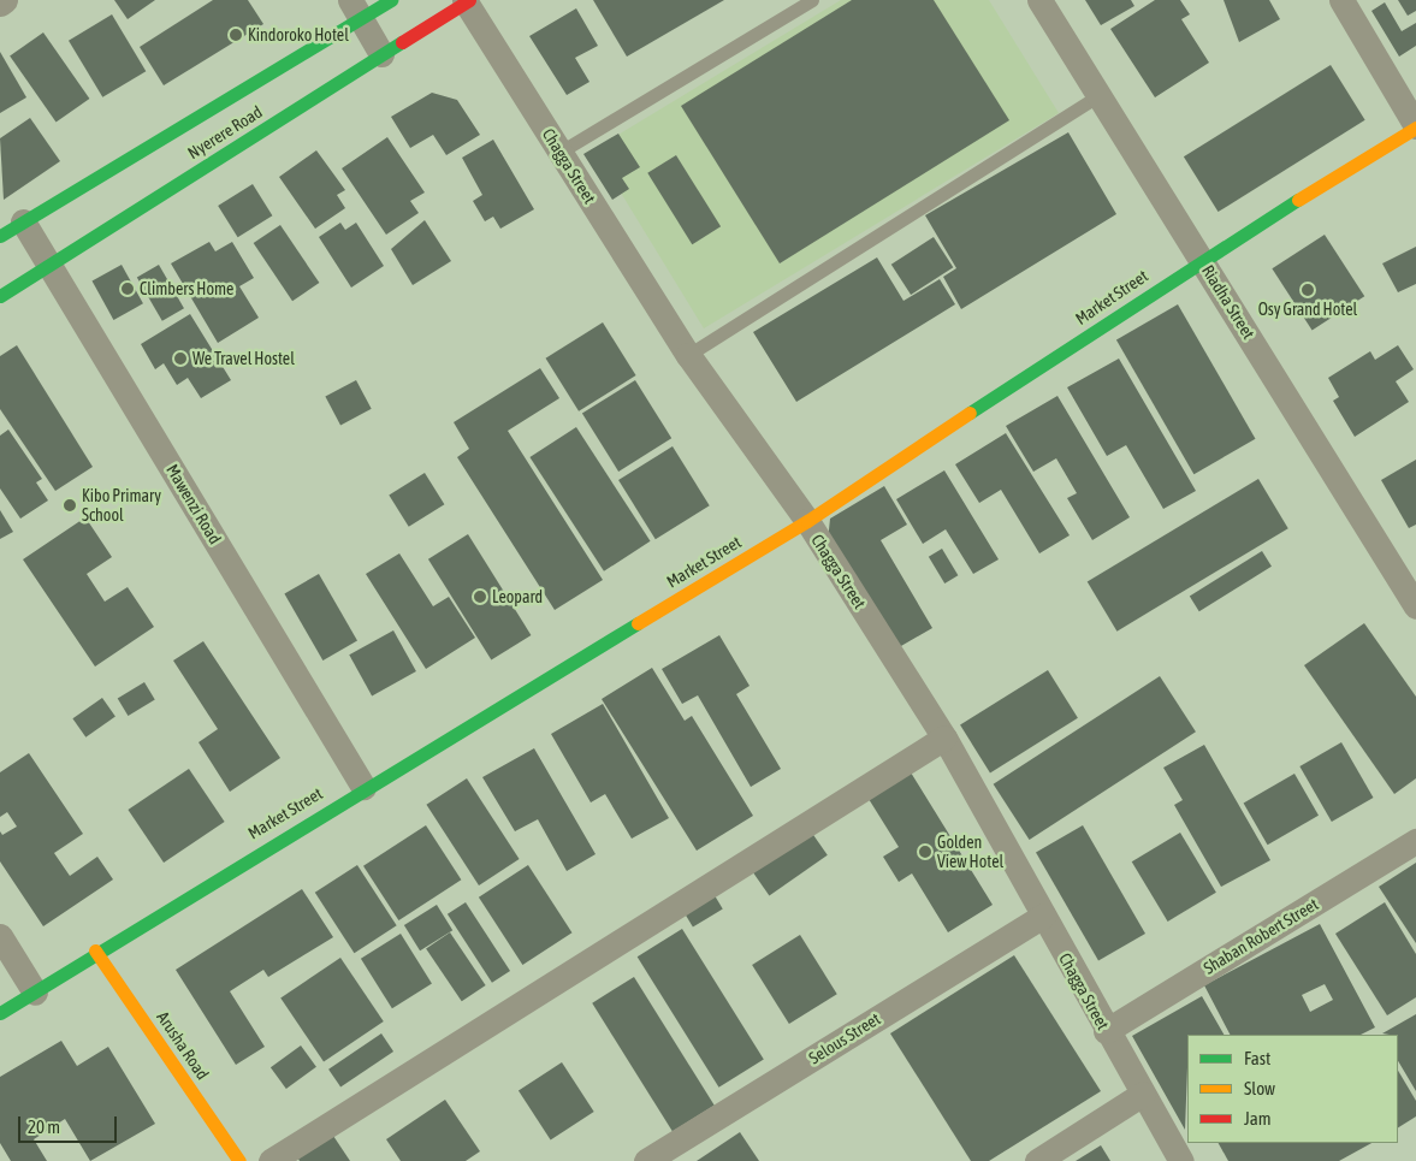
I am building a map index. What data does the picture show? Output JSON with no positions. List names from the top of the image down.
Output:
{
  "streets": {
    "street": [
      "Nyerere Road",
      "Chagga Street",
      "Market Street",
      "Riadha Street",
      "Mawenzi Road",
      "Shaban Robert Street",
      "Selous Street",
      "Arusha Road"
    ]
  },
  "crossings": [
    ["Nyerere Road", "Chagga Street"],
    ["Nyerere Road", "Mawenzi Road"],
    ["Chagga Street", "Market Street"],
    ["Chagga Street", "Shaban Robert Street"],
    ["Chagga Street", "Selous Street"],
    ["Market Street", "Riadha Street"],
    ["Market Street", "Mawenzi Road"],
    ["Market Street", "Arusha Road"]
  ],
  "places": [
    "Kindoroko Hotel",
    "Climbers Home",
    "Osy Grand Hotel",
    "We Travel Hostel",
    "Kibo Primary School",
    "Leopard",
    "Golden View Hotel"
  ],
  "legend": ["Fast", "Slow", "Jam"],
  "scale_bar": "20 m"
}
